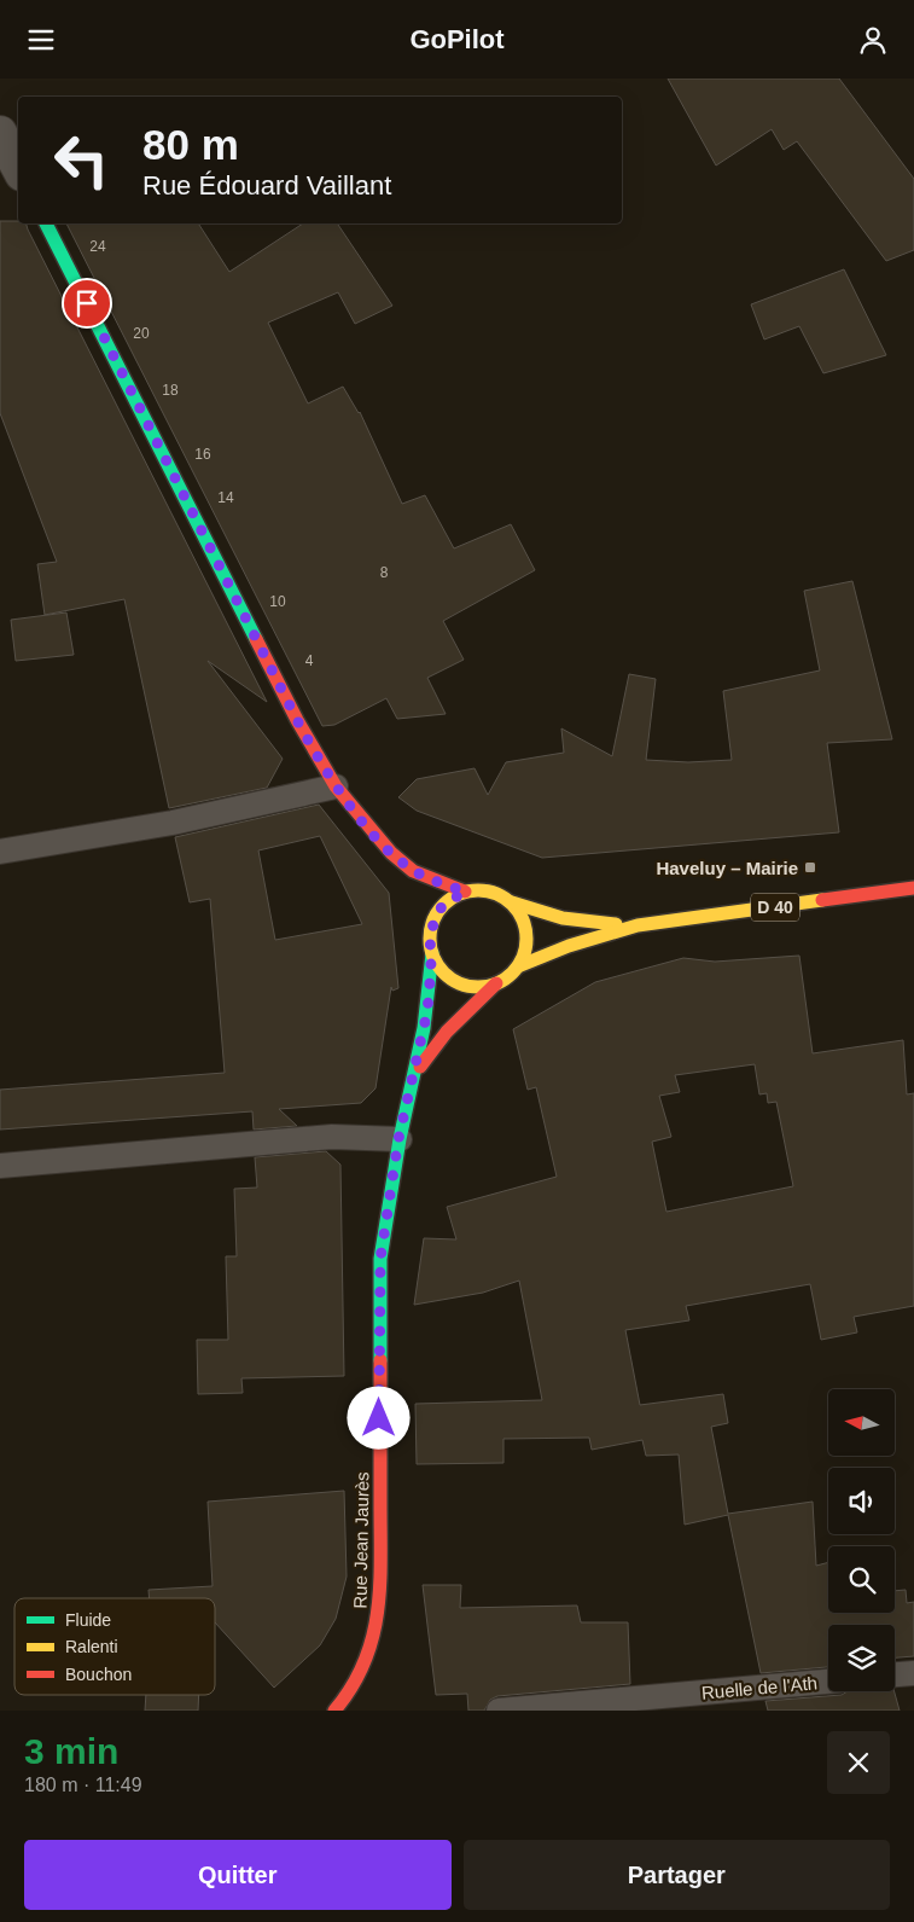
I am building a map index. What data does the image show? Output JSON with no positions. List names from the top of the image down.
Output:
{
  "streets": {
    "main road": ["D 40", "Rue Jean Jaurès"],
    "lane": ["Ruelle de l'Ath"]
  },
  "places": {
    "transit": ["Haveluy – Mairie"]
  },
  "house_numbers": [
    "24",
    "20",
    "18",
    "16",
    "14",
    "8",
    "10",
    "4"
  ],
  "legend": ["Fluide", "Ralenti", "Bouchon"],
  "north": "left",
  "page": {
    "header": "GoPilot",
    "turn": ["80 m", "Rue Édouard Vaillant"],
    "heading": ["3 min", "180 m · 11:49"],
    "buttons": ["Quitter", "Partager"]
  }
}
